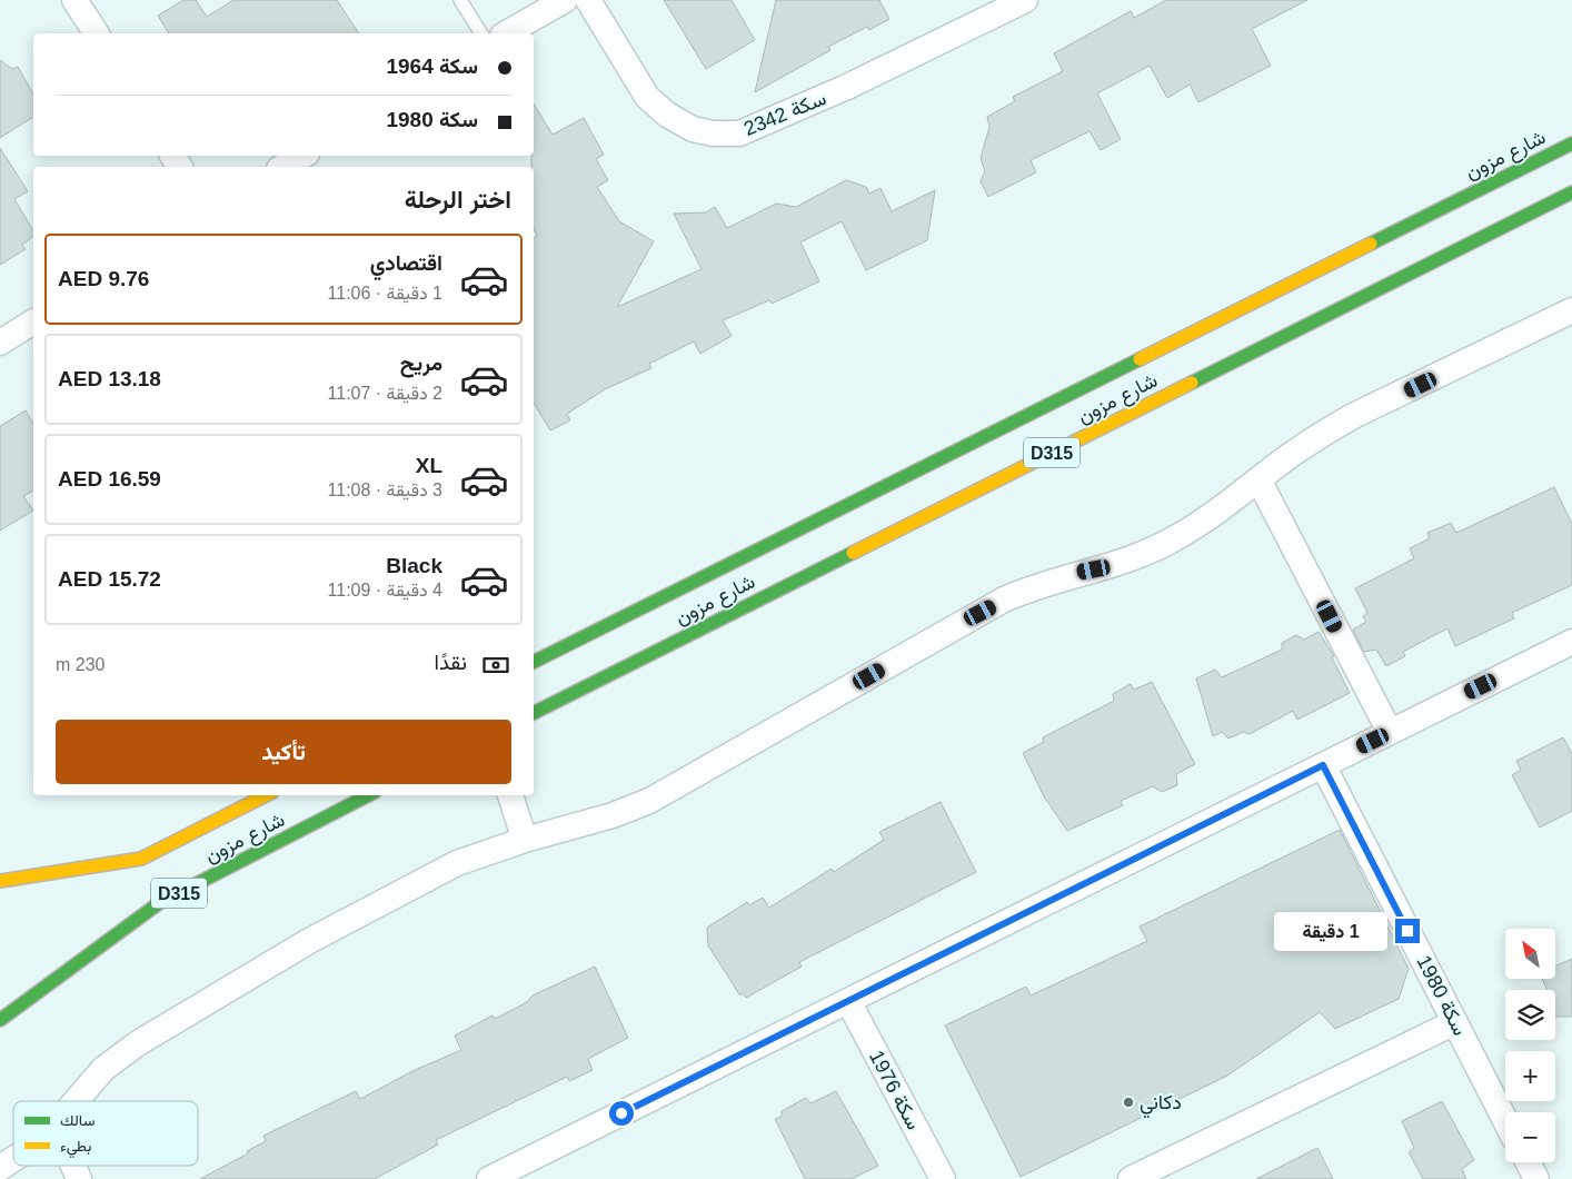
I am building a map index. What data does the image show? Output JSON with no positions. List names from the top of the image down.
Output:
{
  "streets": {
    "main road": ["شارع مزون", "D315"],
    "street": ["سكة 2342", "سكة 1980", "سكة 1976"]
  },
  "places": ["دكاني"],
  "legend": ["سالك", "بطيء"],
  "north": "top left",
  "page": {
    "banner": ["سكة 1964", "سكة 1980"],
    "heading": "اختر الرحلة",
    "list": [
      {
        "name": "اقتصادي",
        "note": "1 دقيقة · 11:06",
        "value": "AED 9.76"
      },
      {
        "name": "مريح",
        "note": "2 دقيقة · 11:07",
        "value": "AED 13.18"
      },
      {
        "name": "XL",
        "note": "3 دقيقة · 11:08",
        "value": "AED 16.59"
      },
      {
        "name": "Black",
        "note": "4 دقيقة · 11:09",
        "value": "AED 15.72"
      }
    ],
    "pay": ["نقدًا", "230 m"],
    "buttons": "تأكيد",
    "bubble": "1 دقيقة",
    "map_buttons": ["+", "−"]
  }
}
